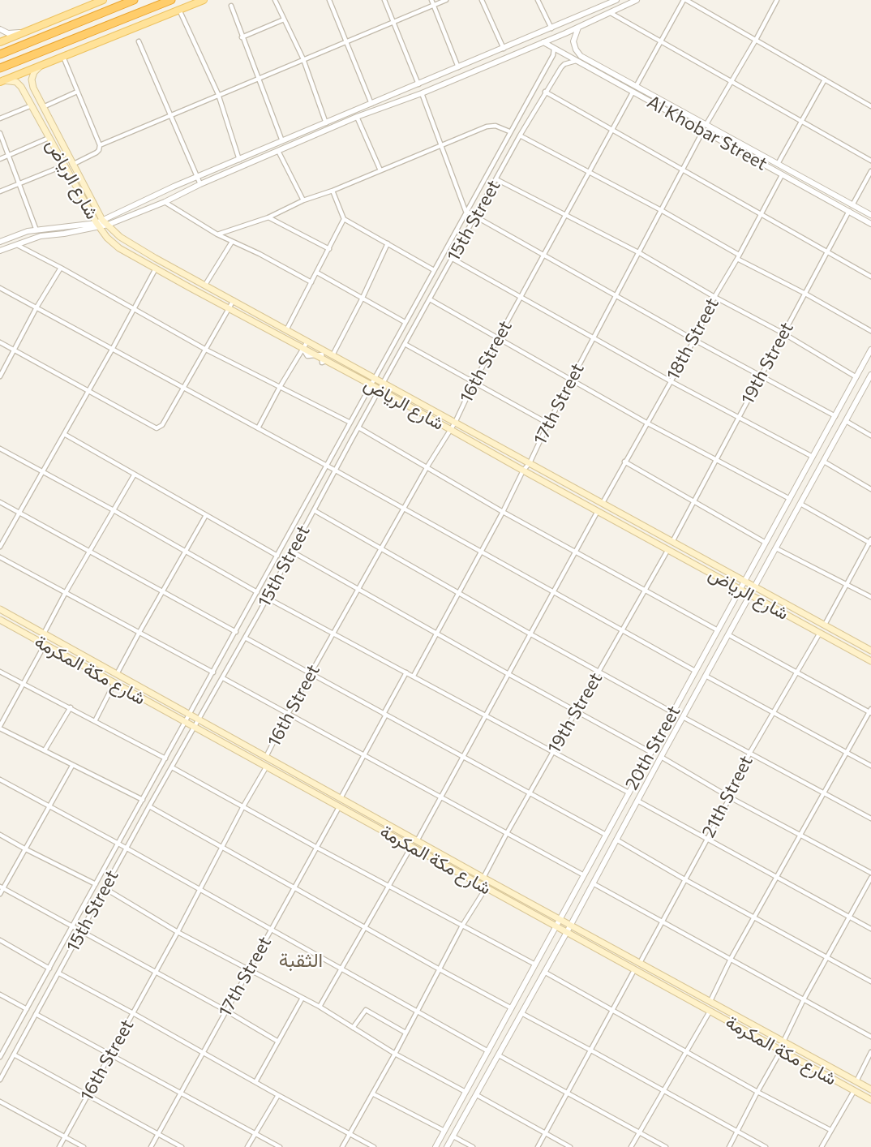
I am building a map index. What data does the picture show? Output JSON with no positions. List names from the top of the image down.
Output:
{
  "streets": {
    "main road": ["شارع الرياض", "شارع مكة المكرمة"],
    "street": [
      "Al Khobar Street",
      "15th Street",
      "18th Street",
      "16th Street",
      "19th Street",
      "17th Street",
      "20th Street",
      "21th Street"
    ]
  },
  "crossings": [
    ["Al Khobar Street", "15th Street"],
    ["Al Khobar Street", "18th Street"],
    ["Al Khobar Street", "16th Street"],
    ["Al Khobar Street", "19th Street"],
    ["Al Khobar Street", "17th Street"],
    ["شارع الرياض", "15th Street"],
    ["شارع الرياض", "18th Street"],
    ["شارع الرياض", "16th Street"],
    ["شارع الرياض", "19th Street"],
    ["شارع الرياض", "17th Street"],
    ["شارع الرياض", "20th Street"],
    ["شارع الرياض", "21th Street"],
    ["15th Street", "شارع مكة المكرمة"],
    ["16th Street", "شارع مكة المكرمة"],
    ["19th Street", "شارع مكة المكرمة"],
    ["17th Street", "شارع مكة المكرمة"],
    ["شارع مكة المكرمة", "20th Street"],
    ["شارع مكة المكرمة", "21th Street"]
  ],
  "districts": ["الثقبة"]
}
